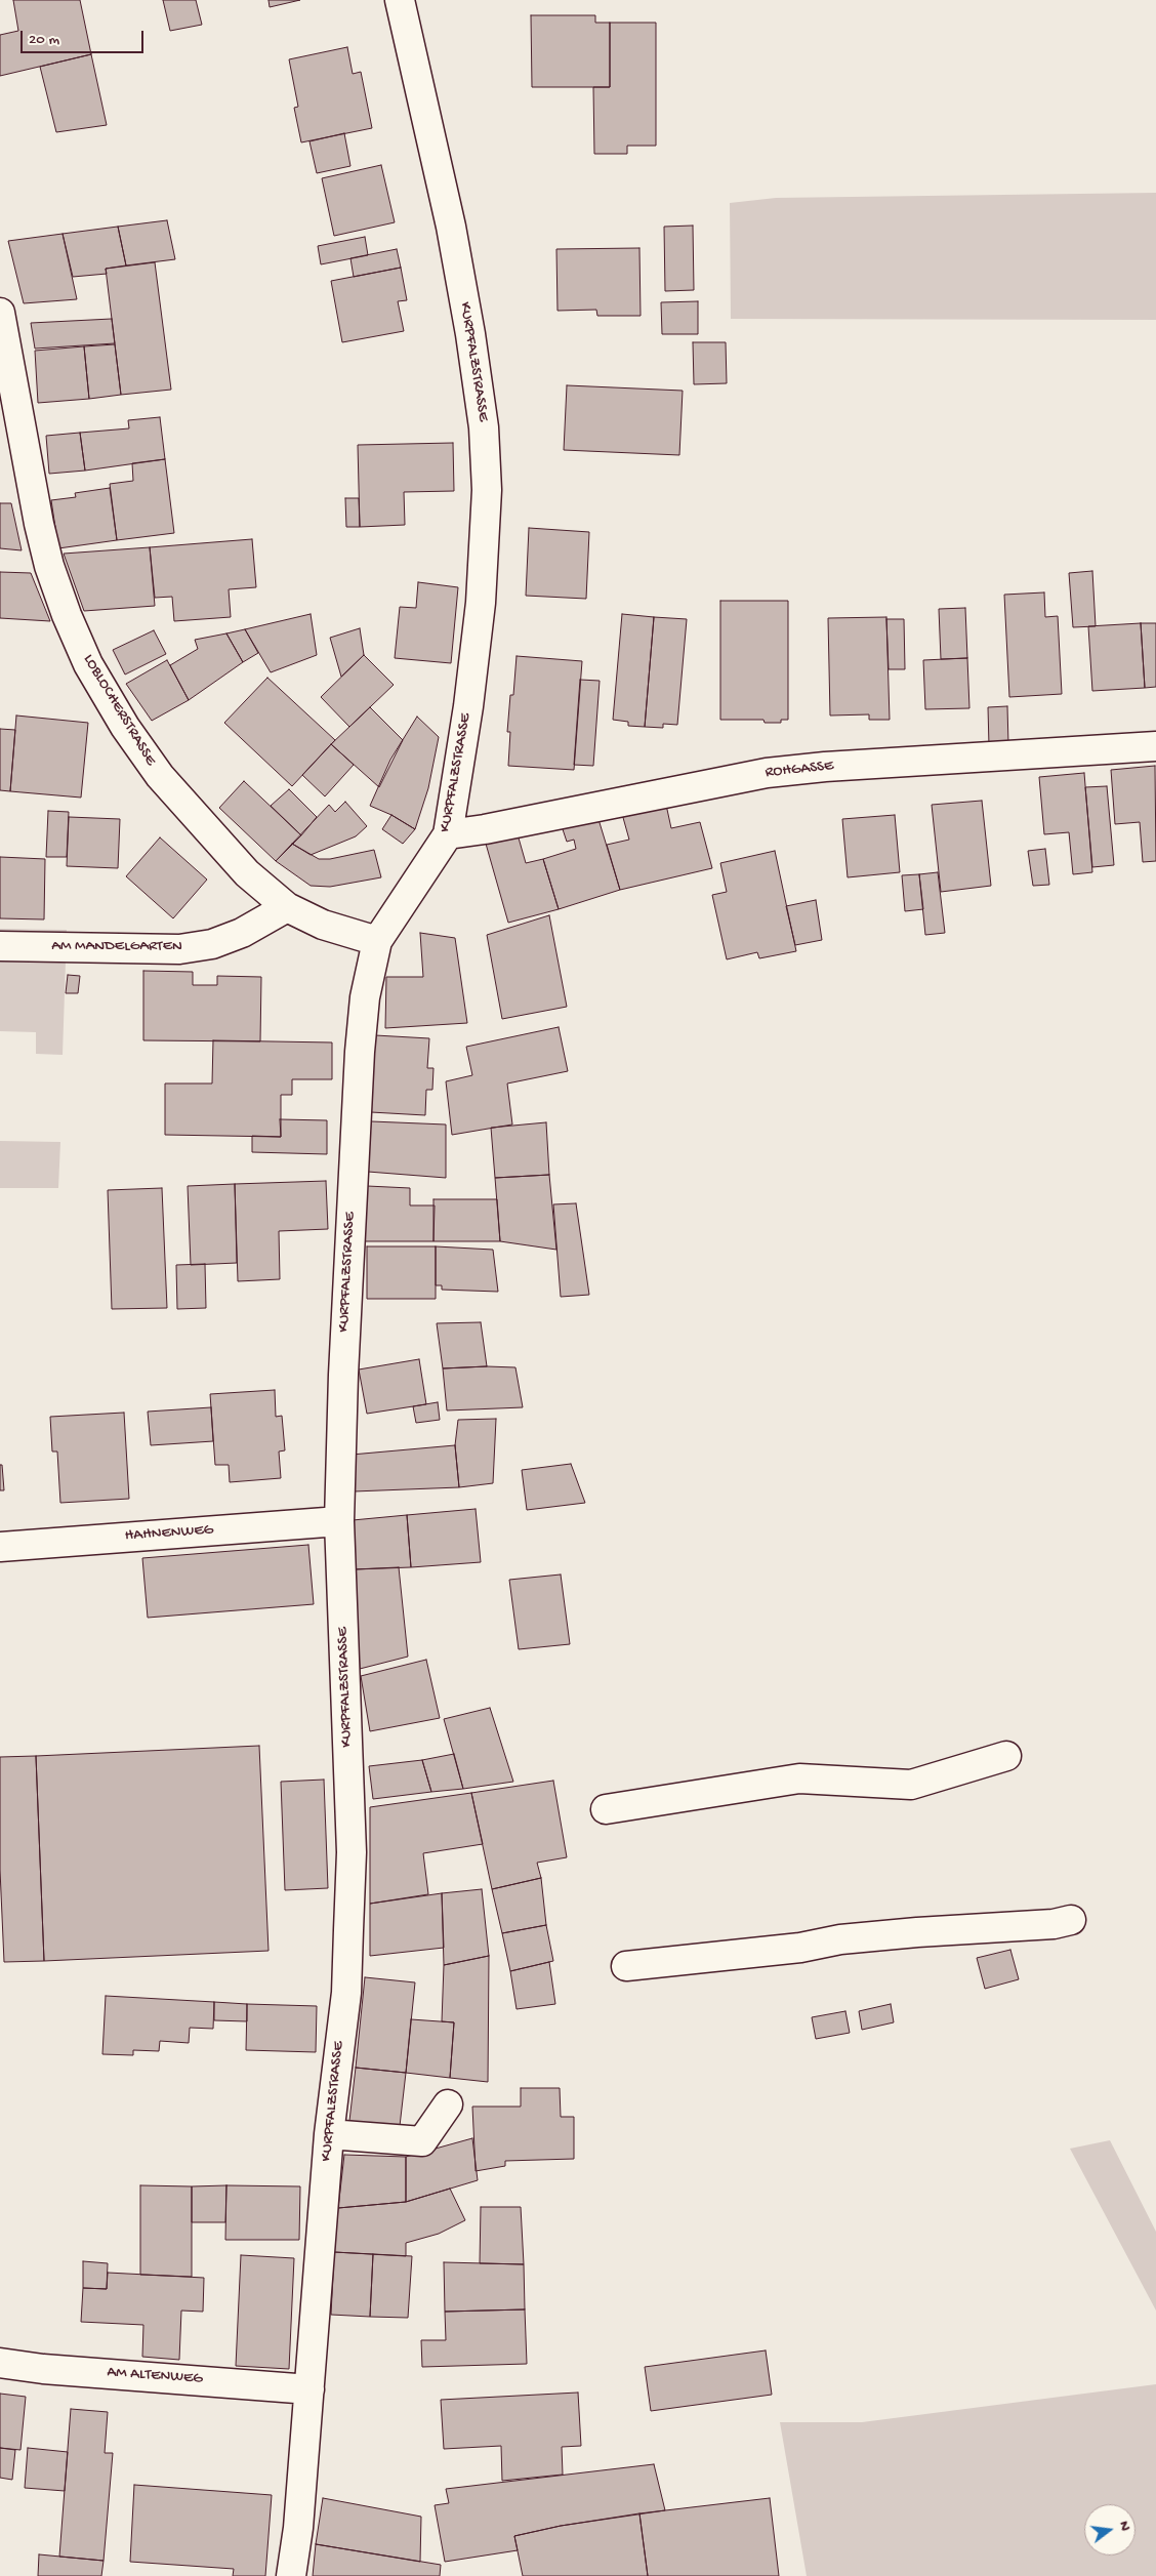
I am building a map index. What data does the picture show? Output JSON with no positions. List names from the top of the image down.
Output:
{
  "streets": {
    "street": [
      "KURPFALZSTRASSE",
      "LOBLOCHERSTRASSE",
      "ROHGASSE",
      "AM MANDELGARTEN",
      "HAHNENWEG",
      "AM ALTENWEG"
    ]
  },
  "crossings": [
    ["KURPFALZSTRASSE", "LOBLOCHERSTRASSE"],
    ["KURPFALZSTRASSE", "ROHGASSE"],
    ["KURPFALZSTRASSE", "HAHNENWEG"],
    ["KURPFALZSTRASSE", "AM ALTENWEG"],
    ["LOBLOCHERSTRASSE", "AM MANDELGARTEN"]
  ],
  "scale_bar": "20 m",
  "north": "right"
}
